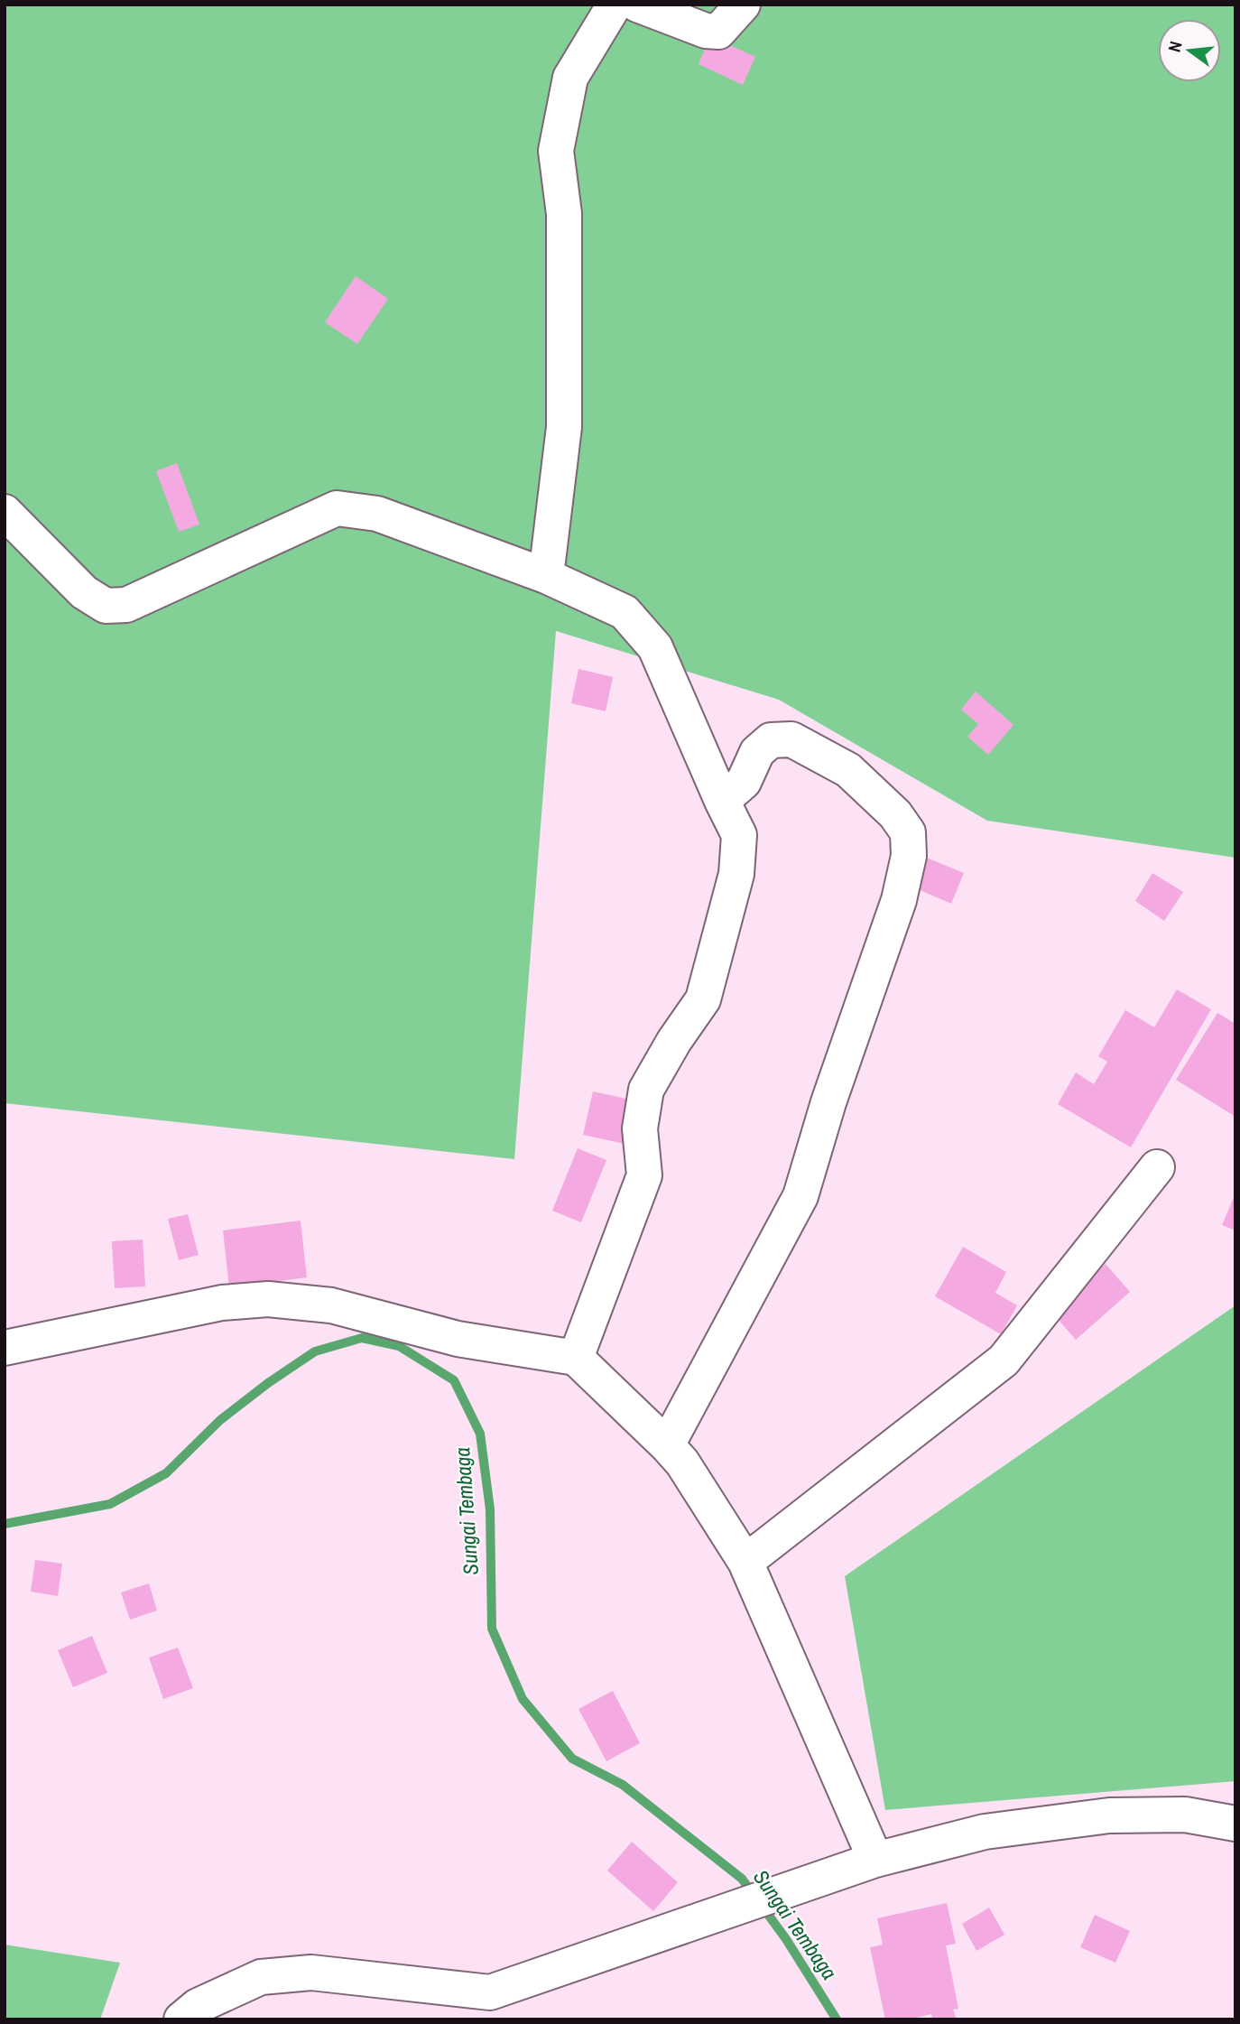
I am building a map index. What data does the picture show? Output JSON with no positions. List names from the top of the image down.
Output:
{
  "water": ["Sungai Tembaga"],
  "north": "left"
}
